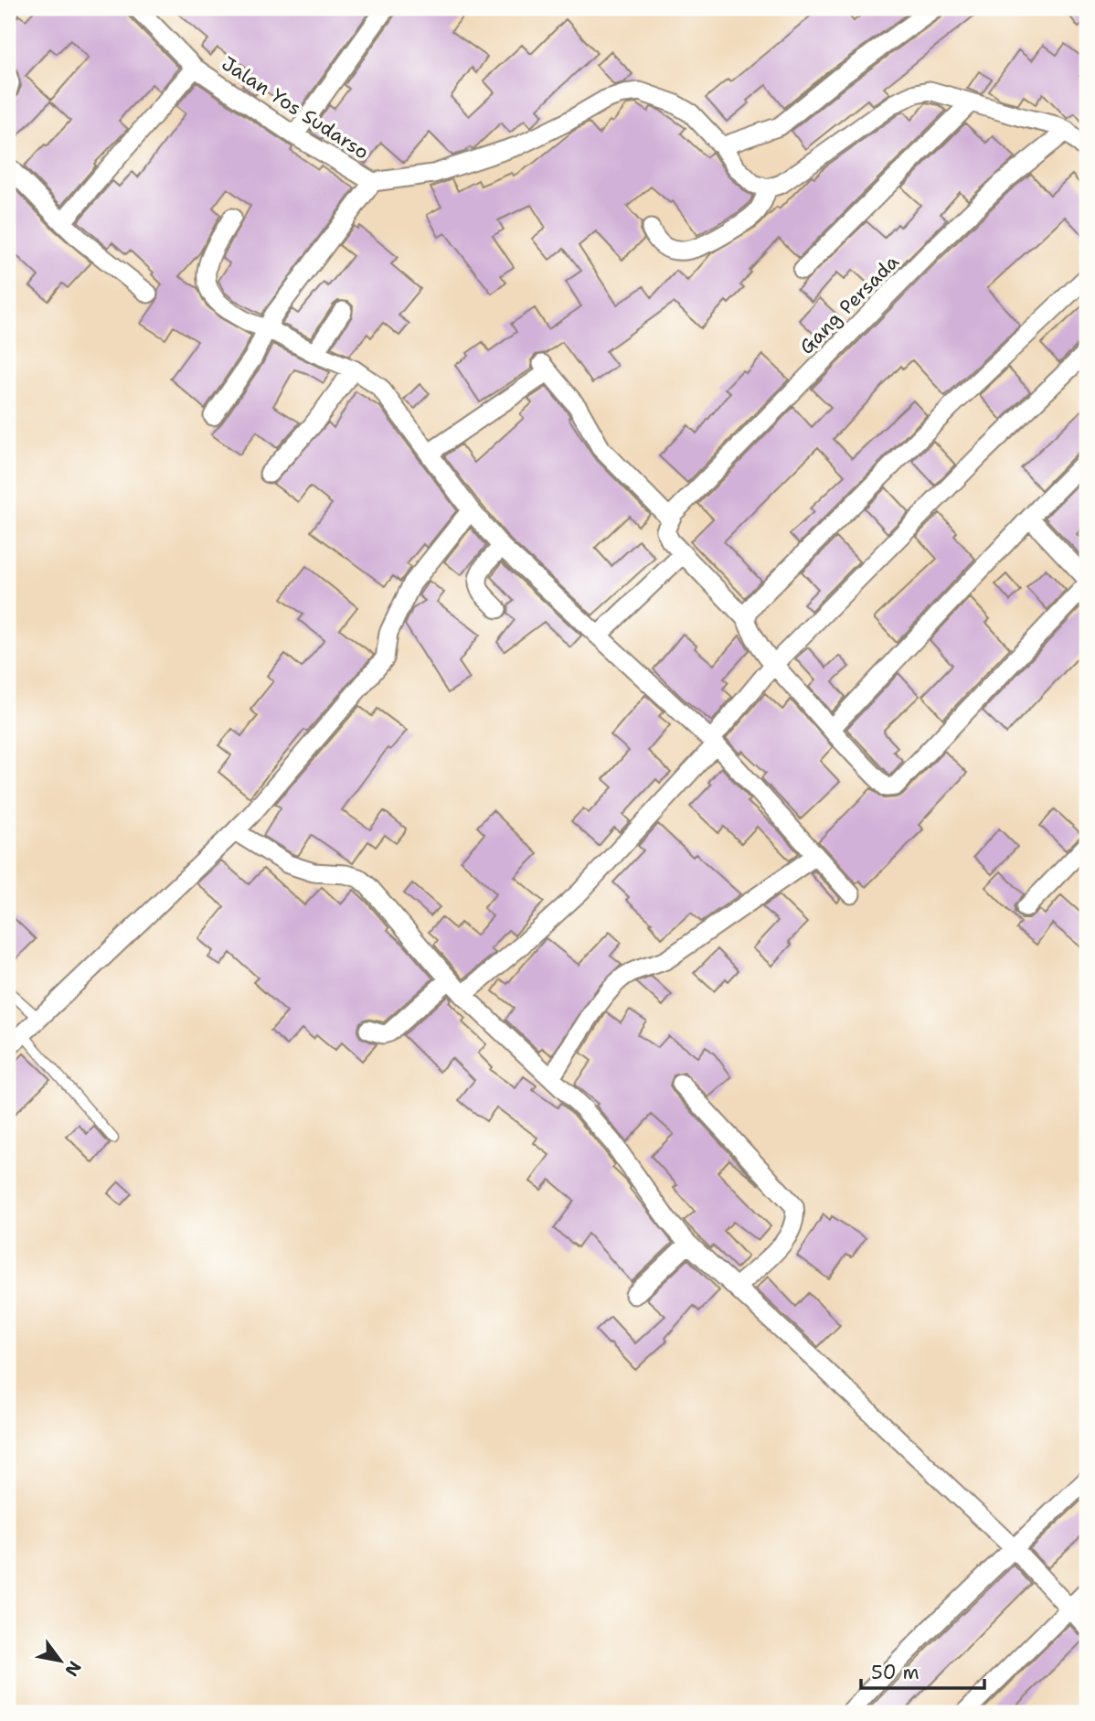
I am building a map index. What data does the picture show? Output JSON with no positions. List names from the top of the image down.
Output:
{
  "streets": {
    "street": ["Jalan Yos Sudarso", "Gang Persada"]
  },
  "scale_bar": "50 m",
  "north": "bottom right"
}
